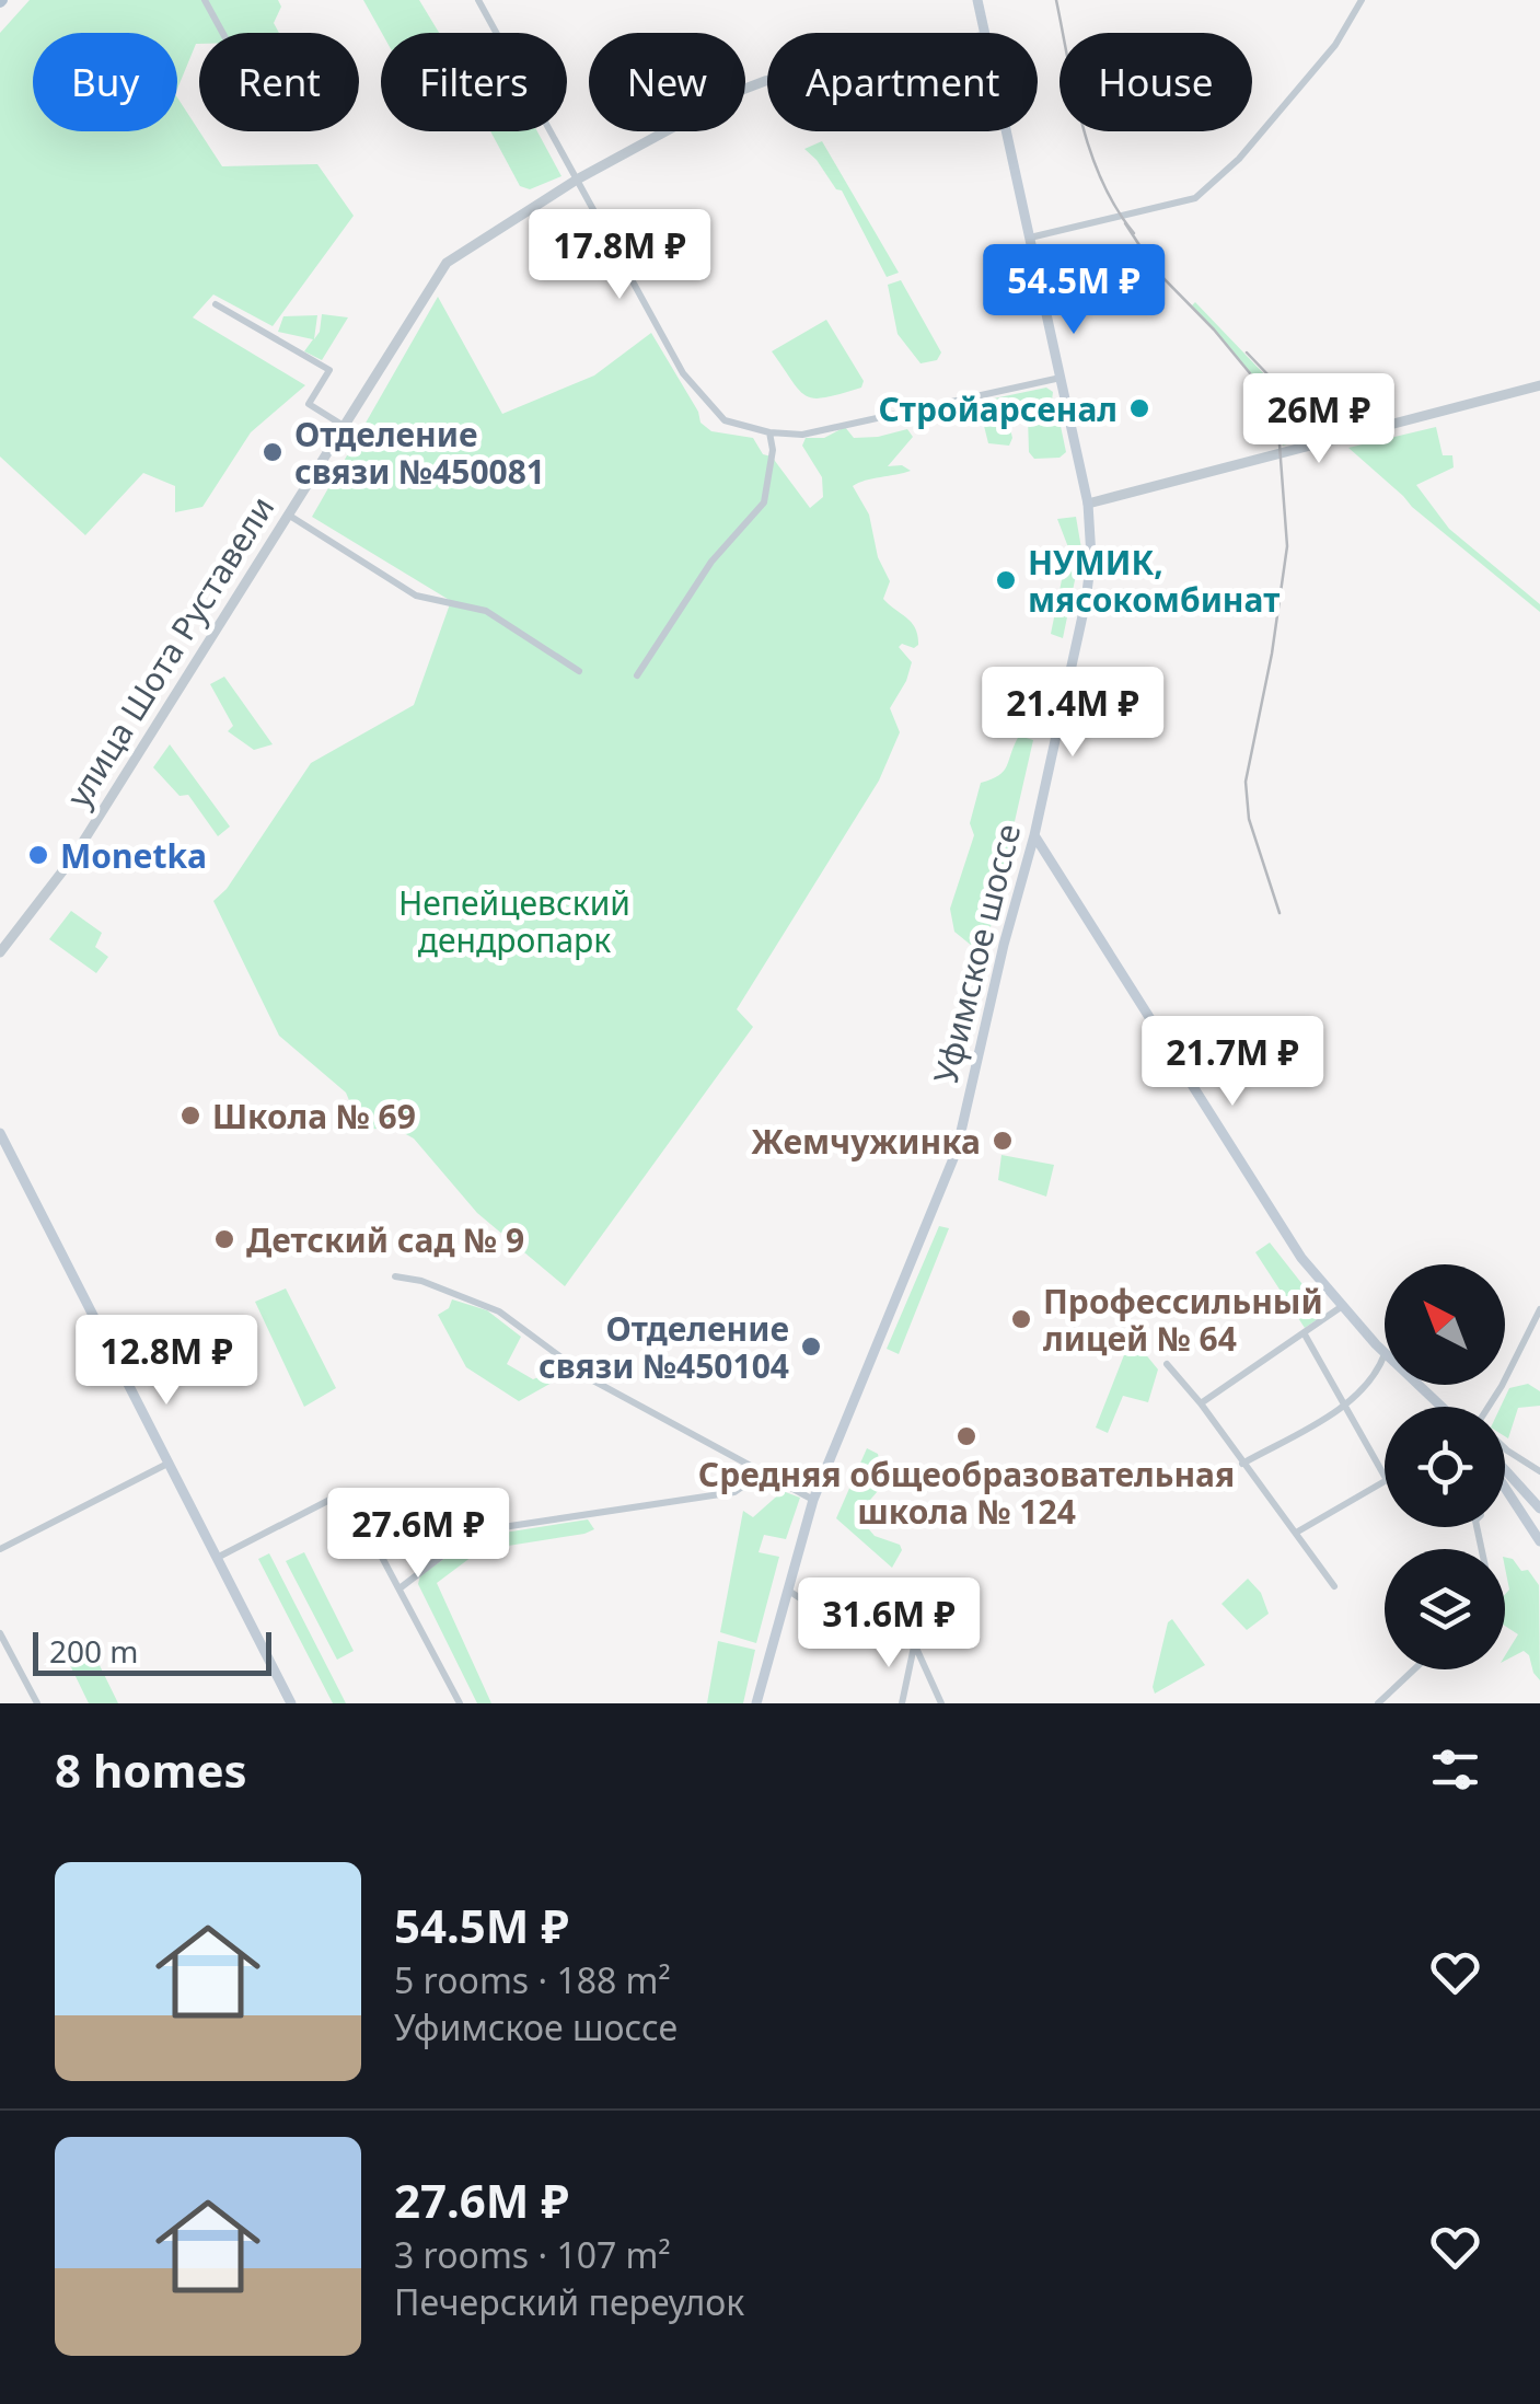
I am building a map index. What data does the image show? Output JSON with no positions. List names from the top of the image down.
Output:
{
  "streets": {
    "main road": ["Уфимское шоссе"],
    "street": ["улица Шота Руставели"]
  },
  "parks": ["Непейцевский дендропарк"],
  "places": [
    "Стройарсенал",
    "Отделение связи №450081",
    "НУМИК, мясокомбинат",
    "Monetka",
    "Школа № 69",
    "Жемчужинка",
    "Детский сад № 9",
    "Профессильный лицей № 64",
    "Отделение связи №450104",
    "Средняя общеобразовательная школа № 124"
  ],
  "scale_bar": "200 m",
  "north": "top left",
  "page": {
    "chip": [
      "Buy",
      "Rent",
      "Filters",
      "New",
      "Apartment",
      "House"
    ],
    "price": [
      "17.8M ₽",
      "54.5M ₽",
      "26M ₽",
      "21.4M ₽",
      "21.7M ₽",
      "12.8M ₽",
      "27.6M ₽",
      "31.6M ₽"
    ],
    "scale": "200 m",
    "heading": "8 homes",
    "list": [
      {
        "name": "54.5M ₽",
        "note": "5 rooms · 188 m² · Уфимское шоссе"
      },
      {
        "name": "27.6M ₽",
        "note": "3 rooms · 107 m² · Печерский переулок"
      }
    ]
  }
}
